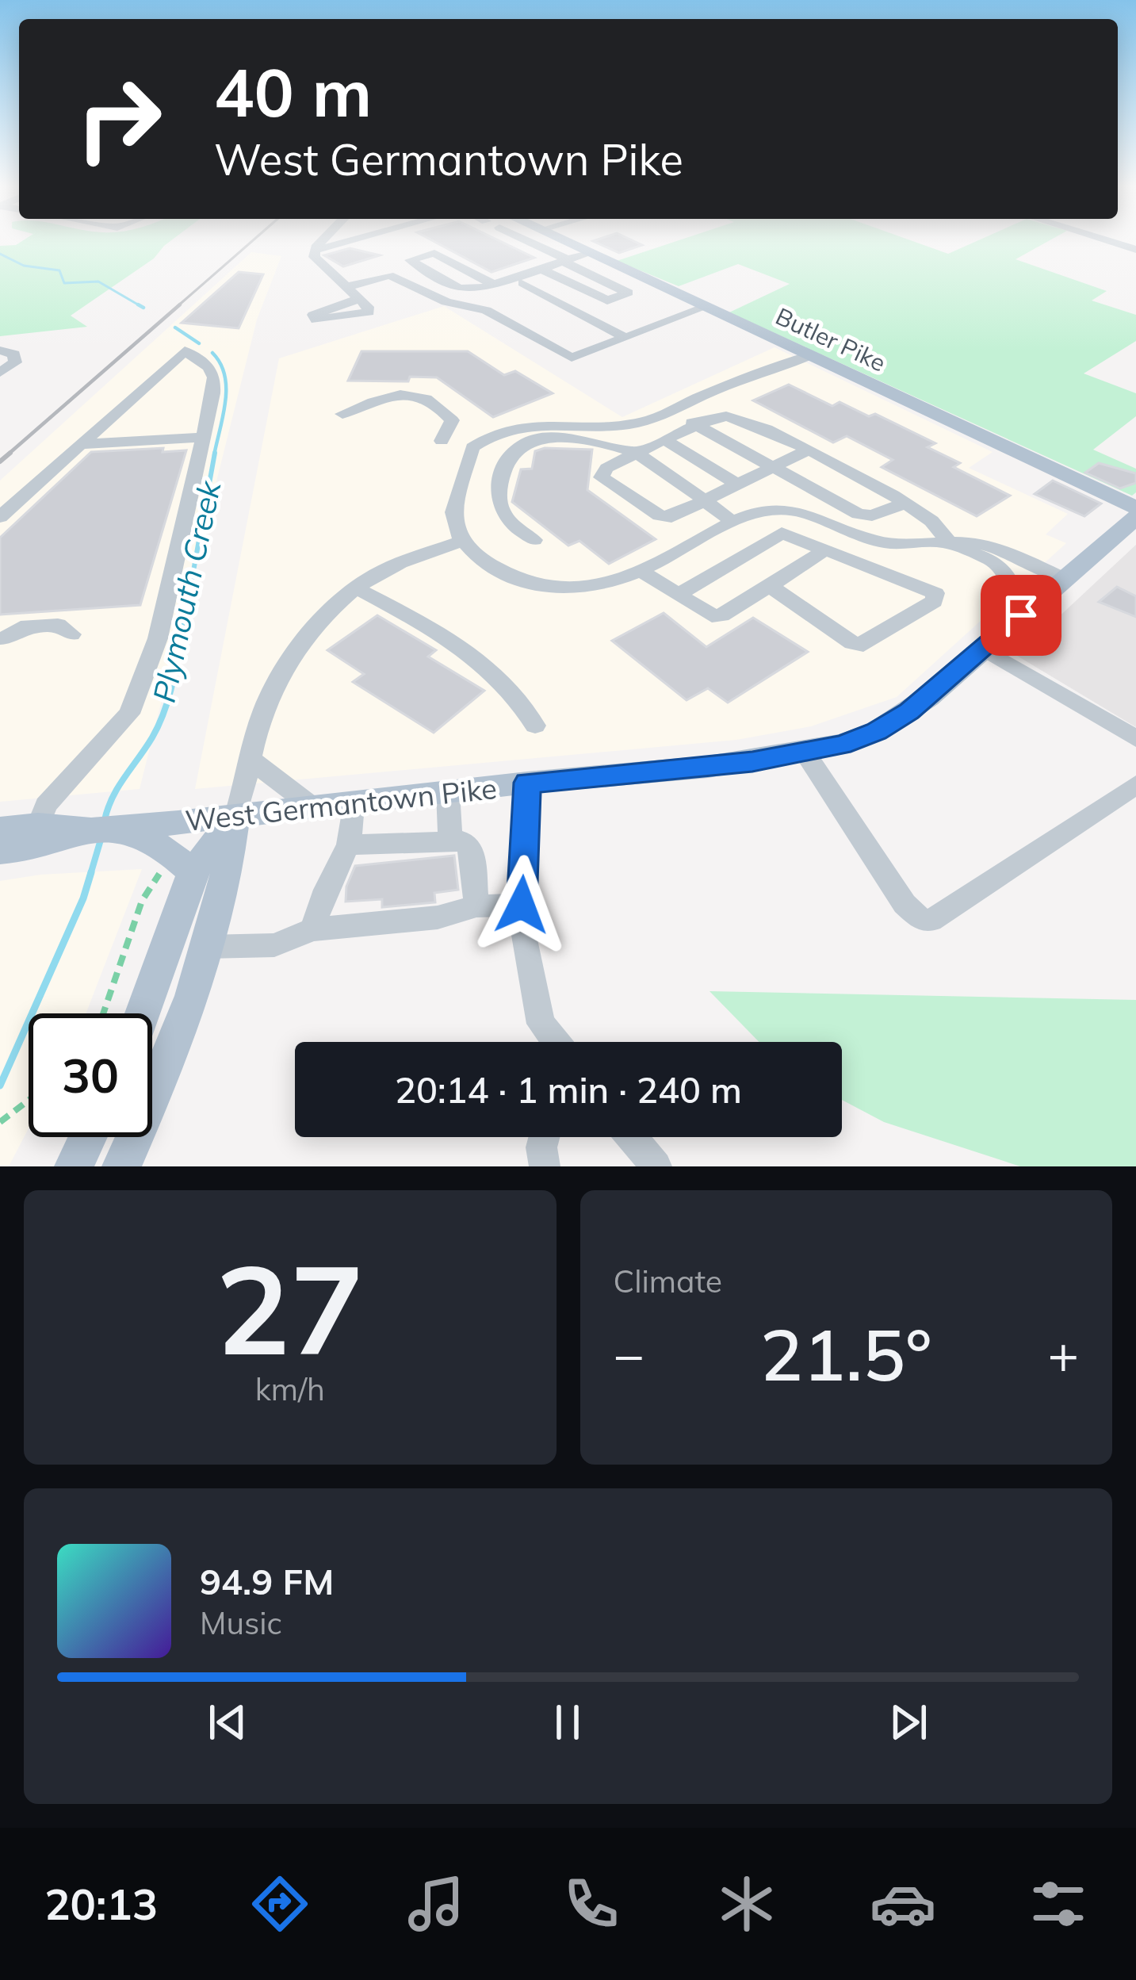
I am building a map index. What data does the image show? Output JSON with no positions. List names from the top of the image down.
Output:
{
  "streets": {
    "main road": ["Butler Pike", "West Germantown Pike"]
  },
  "water": ["Plymouth Creek"],
  "page": {
    "turn": ["40 m", "West Germantown Pike"],
    "limit": "30",
    "trip": "20:14 · 1 min · 240 m",
    "tile": [
      ["27", "km/h"],
      "Climate"
    ],
    "heat": ["−", "21.5°", "+"],
    "song": ["94.9 FM", "Music"],
    "tabs": "20:13"
  }
}
